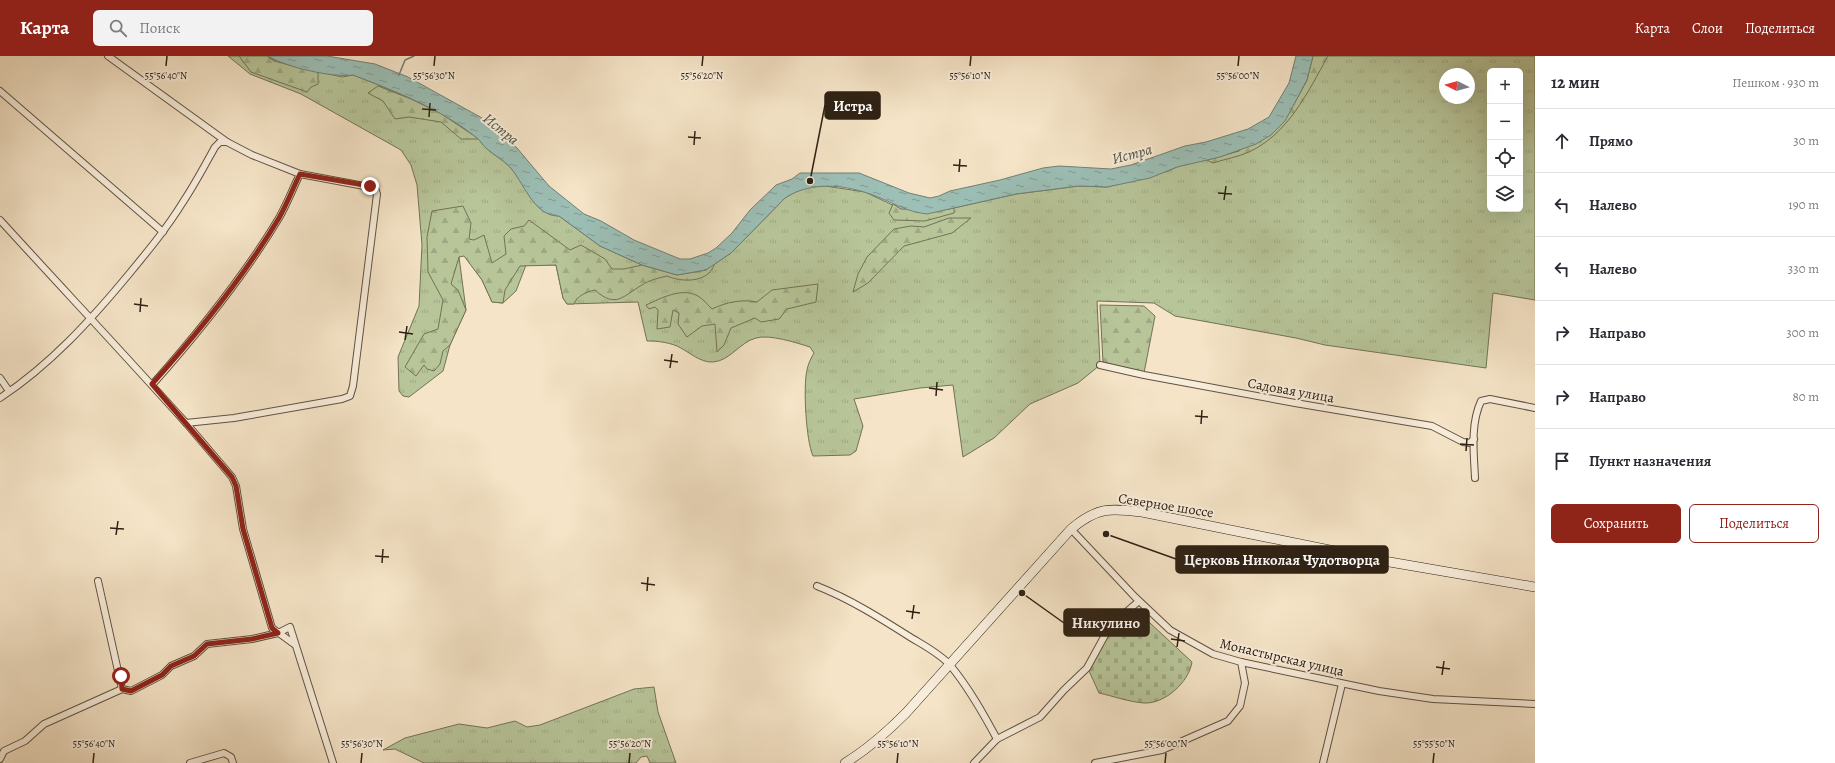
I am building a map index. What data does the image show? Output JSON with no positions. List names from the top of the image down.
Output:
{
  "streets": {
    "main road": ["Северное шоссе"],
    "street": ["Садовая улица", "Монастырская улица"]
  },
  "crossings": [
    ["Северное шоссе", "Монастырская улица"]
  ],
  "water": ["Истра"],
  "places": ["Истра", "Церковь Николая Чудотворца", "Никулино"],
  "north": "left",
  "page": {
    "header": "Карта",
    "search": "Поиск",
    "nav": ["Карта", "Слои", "Поделиться"],
    "heading": ["12 мин", "Пешком · 930 m"],
    "map_buttons": ["+", "−"],
    "list": [
      ["Прямо", "30 m"],
      ["Налево", "190 m"],
      ["Налево", "330 m"],
      ["Направо", "300 m"],
      ["Направо", "80 m"],
      "Пункт назначения"
    ],
    "buttons": ["Сохранить", "Поделиться"]
  },
  "coordinates": [
    "55°56'40\"N",
    "55°56'30\"N",
    "55°56'20\"N",
    "55°56'10\"N",
    "55°56'00\"N",
    "55°55'50\"N"
  ]
}
